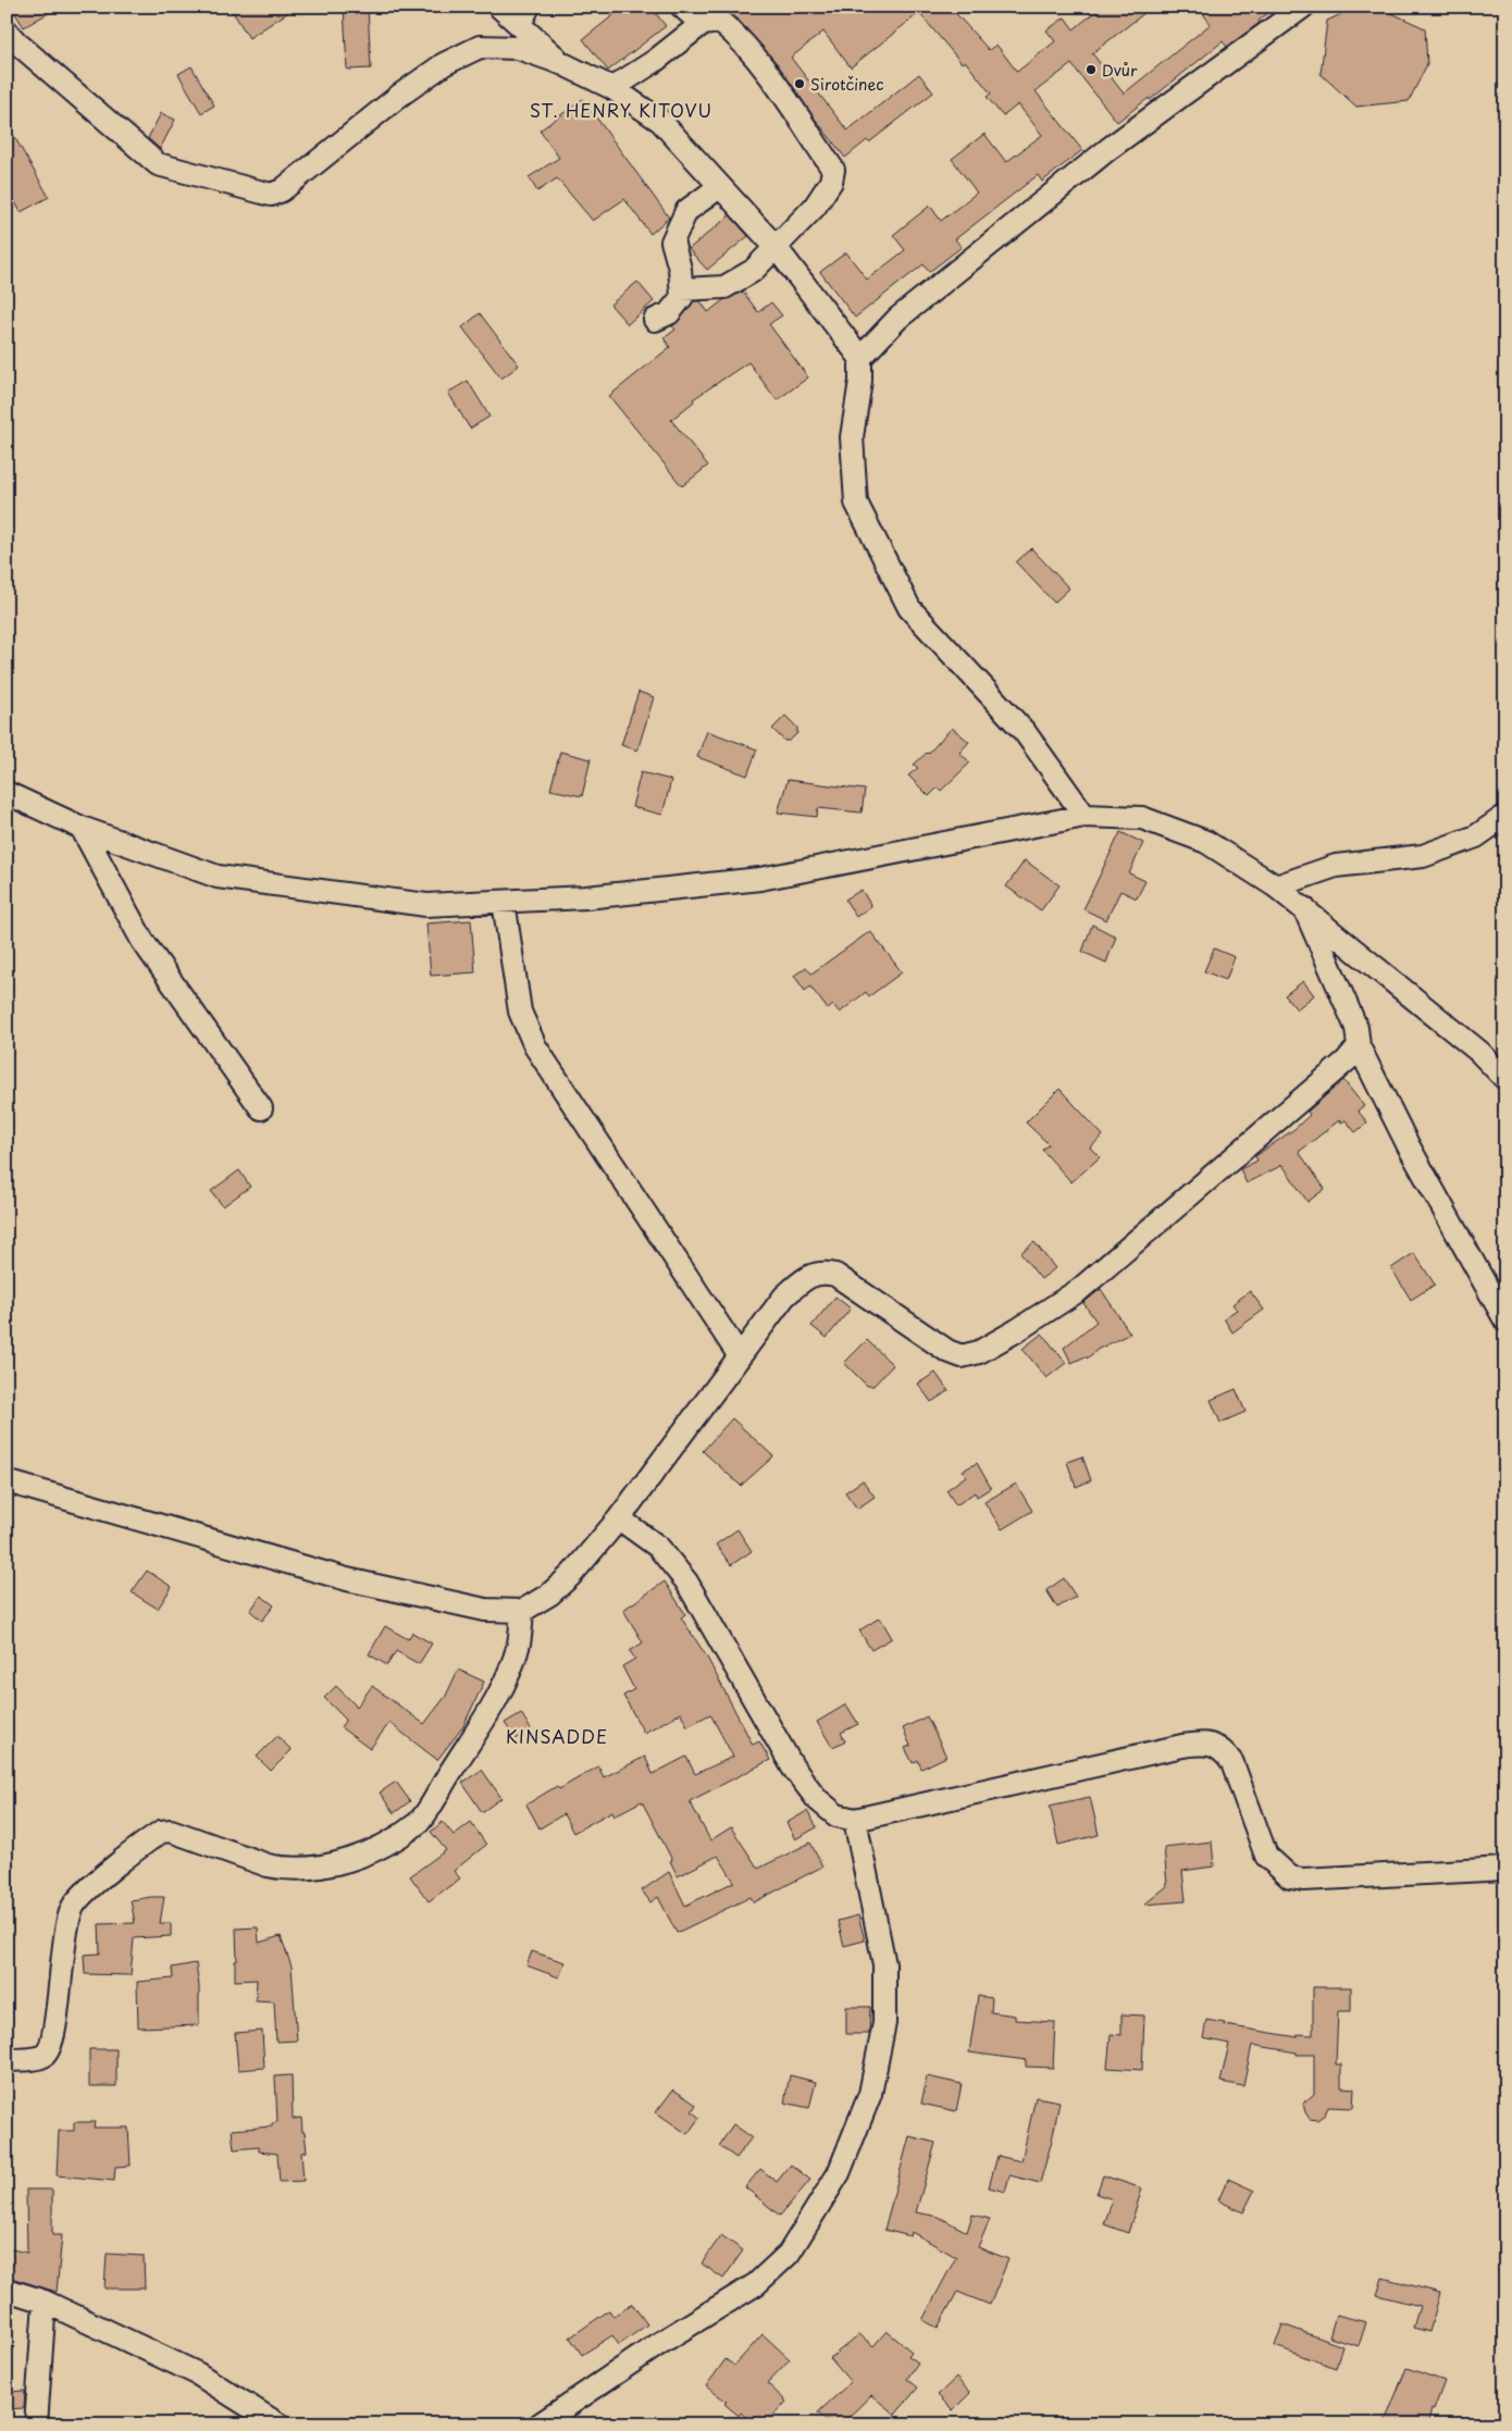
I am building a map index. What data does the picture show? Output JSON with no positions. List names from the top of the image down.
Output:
{
  "districts": ["ST. HENRY KITOVU", "KINSADDE"],
  "places": ["Dvůr", "Sirotčinec"]
}
